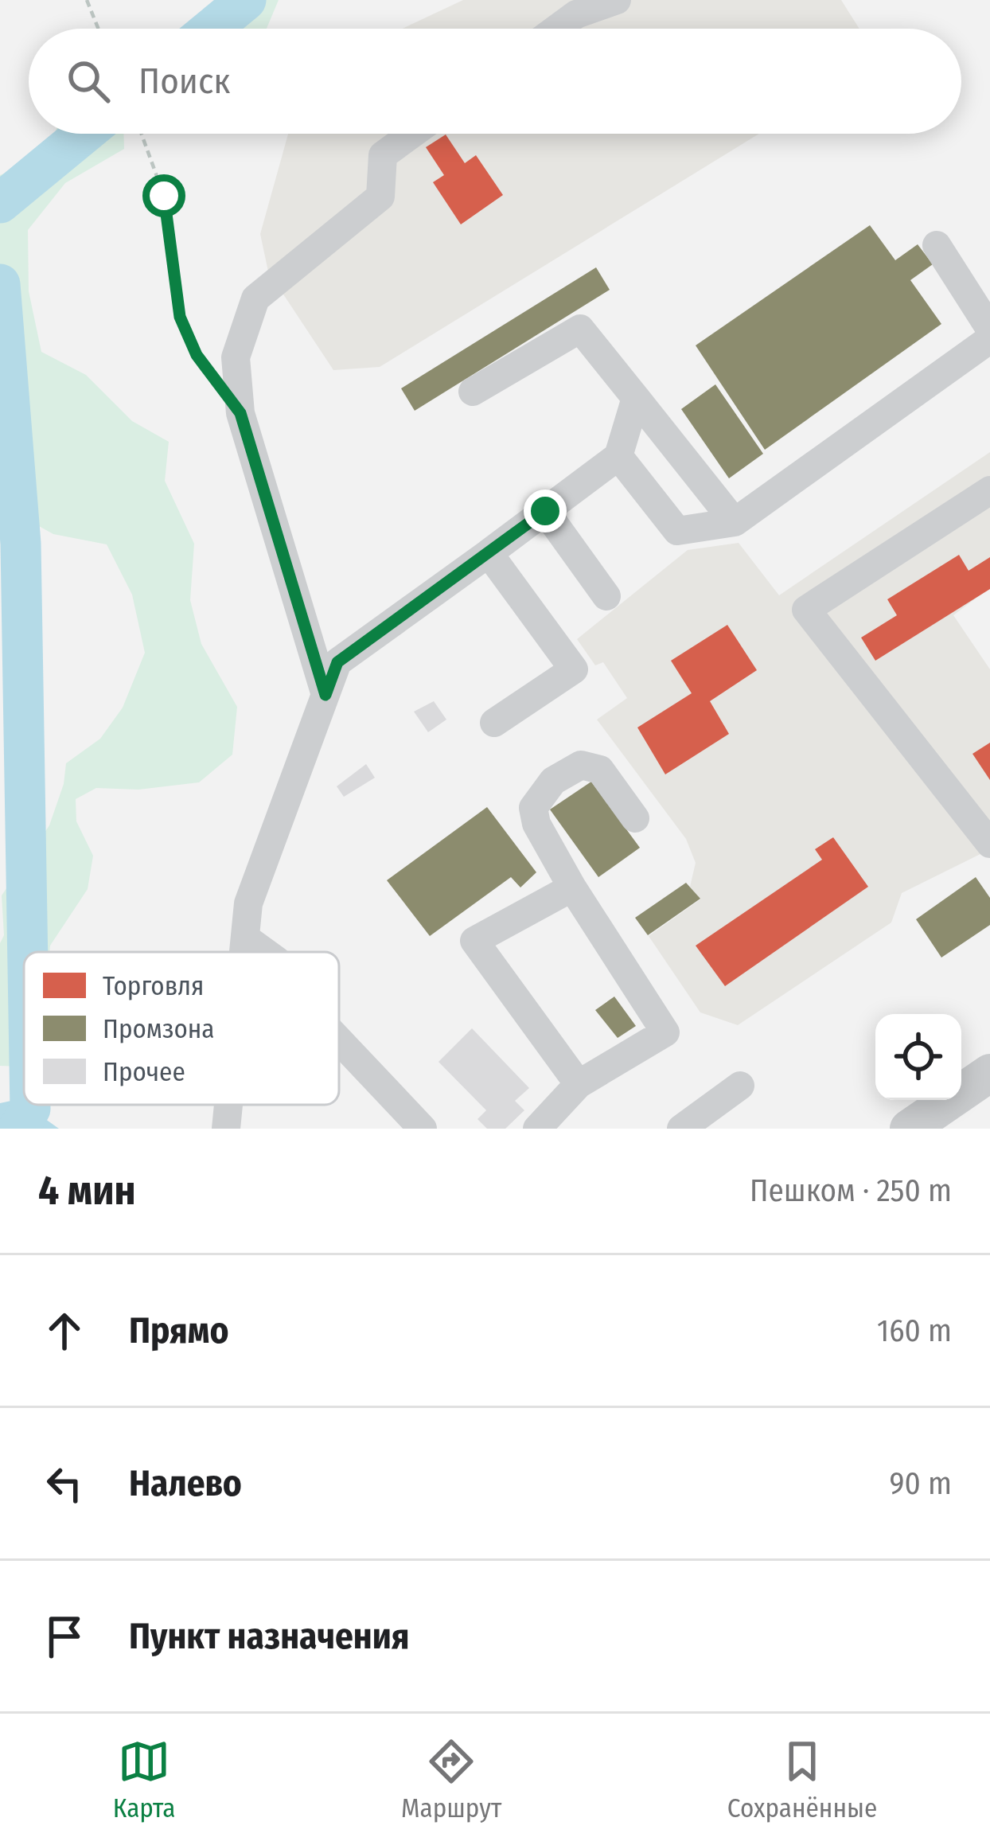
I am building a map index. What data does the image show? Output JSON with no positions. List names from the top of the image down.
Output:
{
  "legend": ["Торговля", "Промзона", "Прочее"],
  "page": {
    "search": "Поиск",
    "heading": ["4 мин", "Пешком · 250 m"],
    "list": [
      ["Прямо", "160 m"],
      ["Налево", "90 m"],
      "Пункт назначения"
    ],
    "nav": ["Карта", "Маршрут", "Сохранённые"]
  }
}
